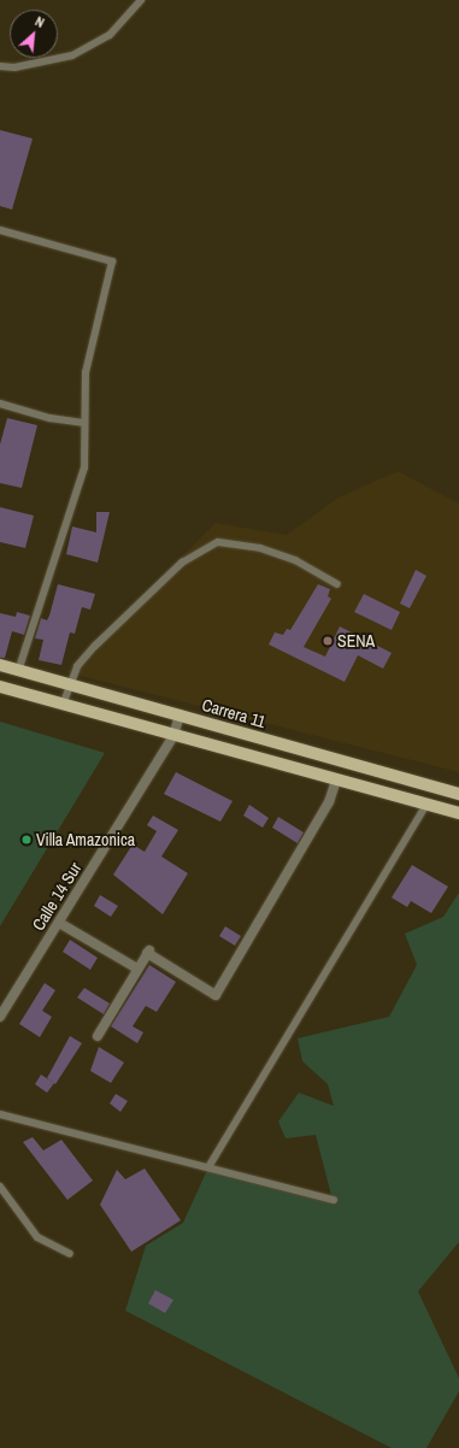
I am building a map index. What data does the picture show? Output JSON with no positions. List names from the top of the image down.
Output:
{
  "streets": {
    "main road": ["Carrera 11"],
    "street": ["Calle 14 Sur"]
  },
  "crossings": [
    ["Carrera 11", "Calle 14 Sur"]
  ],
  "places": ["SENA", "Villa Amazonica"],
  "north": "top right"
}
